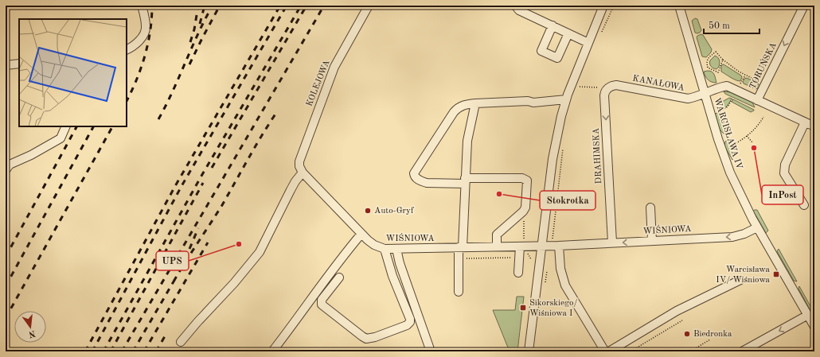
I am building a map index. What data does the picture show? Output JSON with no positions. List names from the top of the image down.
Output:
{
  "streets": {
    "street": [
      "TORUŃSKA",
      "KOLEJOWA",
      "KANAŁOWA",
      "WARCISŁAWA IV",
      "DRAHIMSKA",
      "WIŚNIOWA"
    ]
  },
  "crossings": [
    ["TORUŃSKA", "KANAŁOWA"],
    ["KOLEJOWA", "WIŚNIOWA"],
    ["KANAŁOWA", "WARCISŁAWA IV"],
    ["KANAŁOWA", "DRAHIMSKA"],
    ["WARCISŁAWA IV", "WIŚNIOWA"],
    ["DRAHIMSKA", "WIŚNIOWA"]
  ],
  "one_way": ["TORUŃSKA"],
  "places": {
    "other": [
      "InPost",
      "Stokrotka",
      "Auto-Gryf",
      "UPS",
      "Biedronka"
    ],
    "transit": ["Warcisława IV/ Wiśniowa", "Sikorskiego/ Wiśniowa I"]
  },
  "scale_bar": "50 m",
  "north": "bottom"
}
